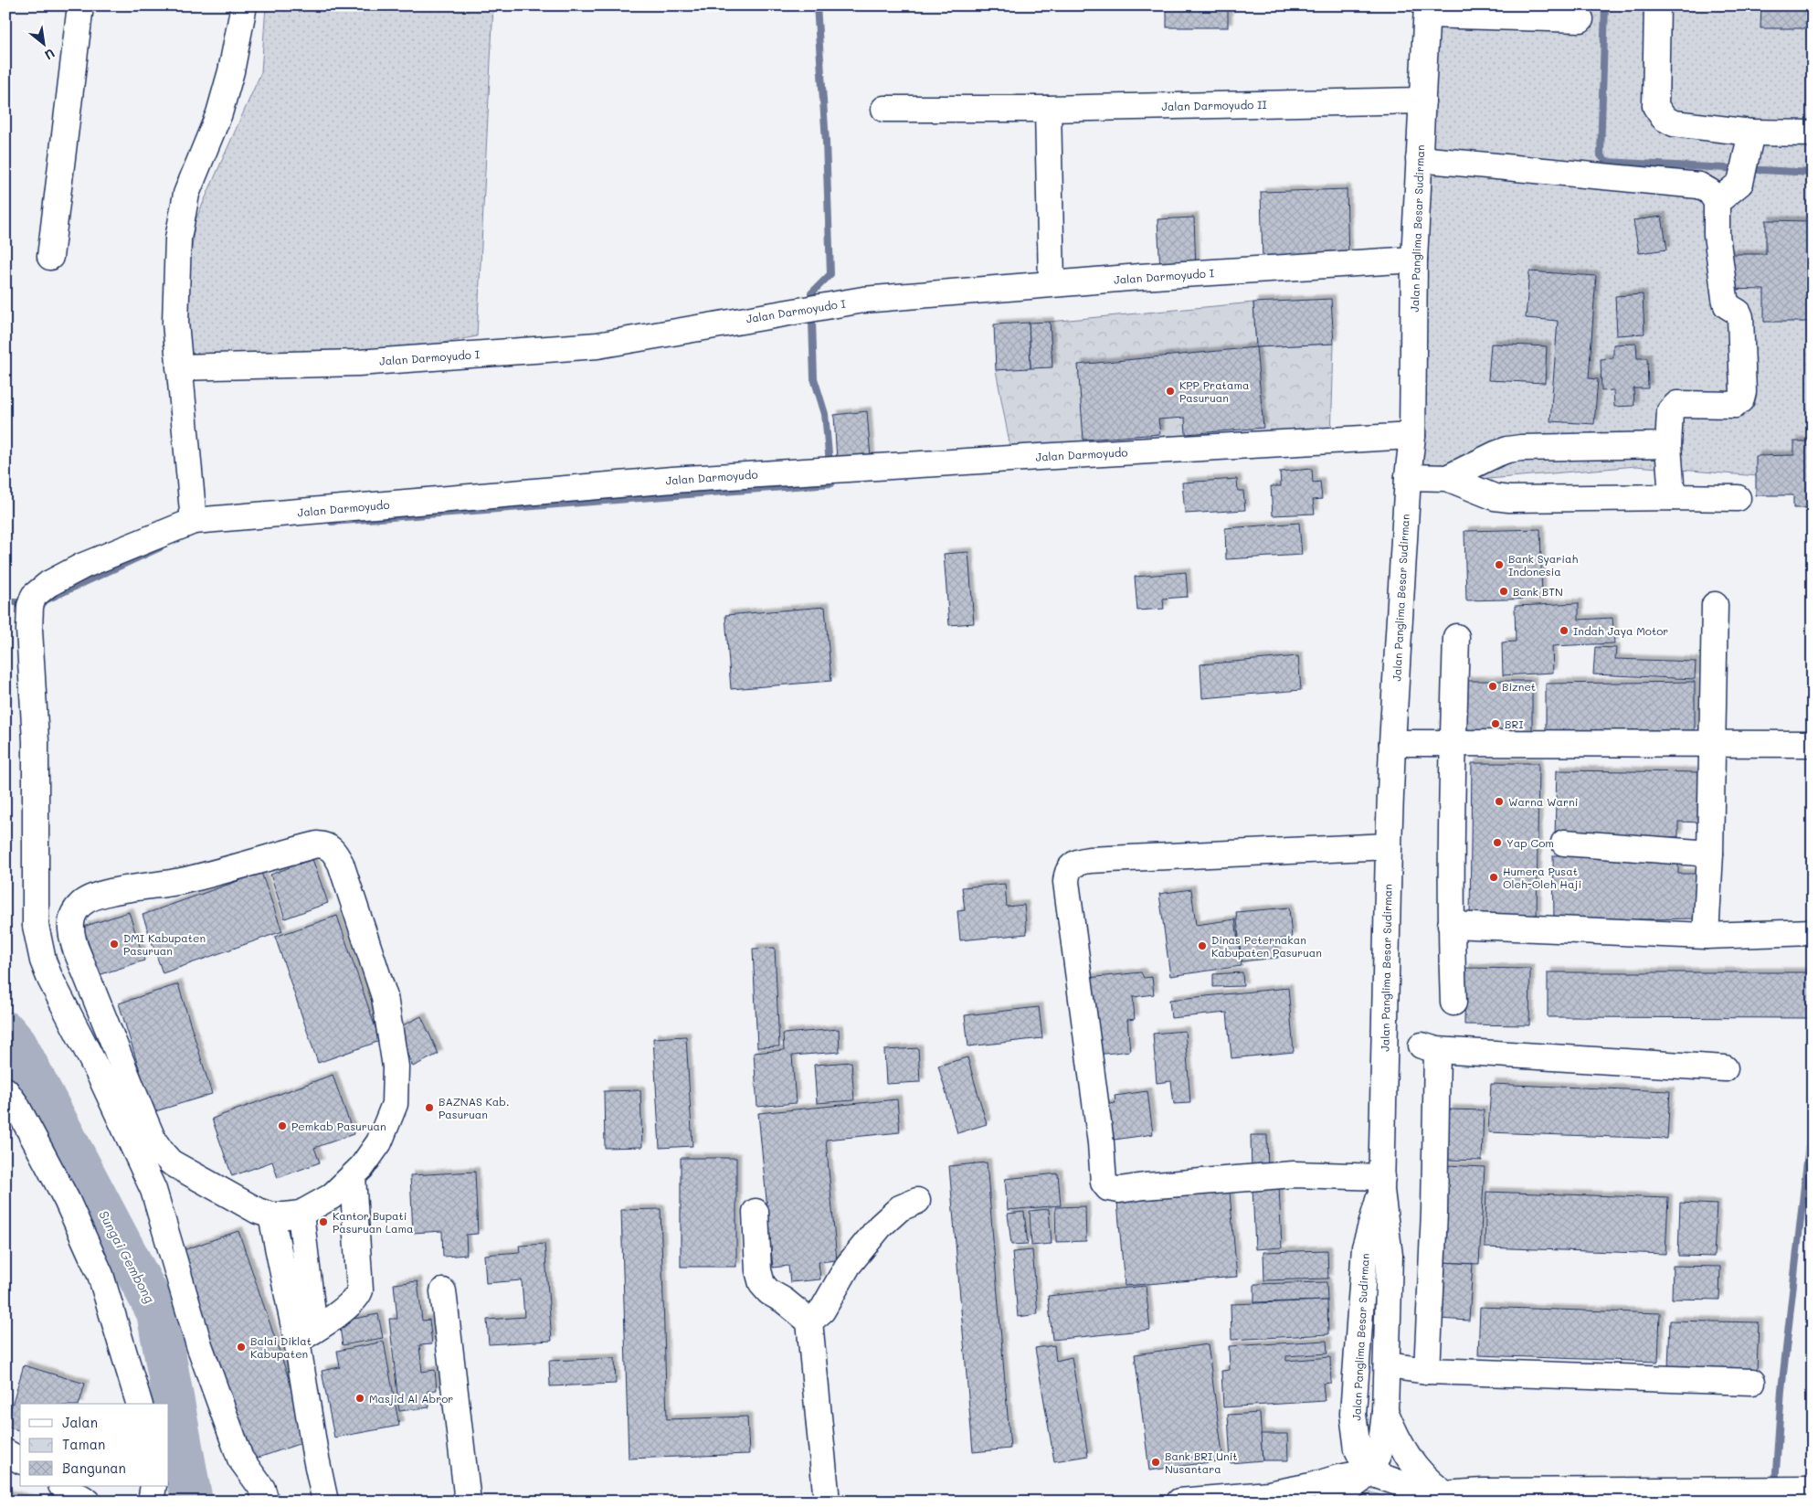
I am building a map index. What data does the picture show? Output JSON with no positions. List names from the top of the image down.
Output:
{
  "streets": {
    "street": [
      "Jalan Darmoyudo II",
      "Jalan Panglima Besar Sudirman",
      "Jalan Darmoyudo I",
      "Jalan Darmoyudo"
    ]
  },
  "crossings": [
    ["Jalan Darmoyudo II", "Jalan Panglima Besar Sudirman"],
    ["Jalan Panglima Besar Sudirman", "Jalan Darmoyudo I"],
    ["Jalan Panglima Besar Sudirman", "Jalan Darmoyudo"]
  ],
  "water": ["Sungai Gembong"],
  "places": [
    "KPP Pratama Pasuruan",
    "Bank Syariah Indonesia",
    "Bank BTN",
    "Indah Jaya Motor",
    "Biznet",
    "BRI",
    "Warna Warni",
    "Yap Com",
    "Humera Pusat Oleh-Oleh Haji",
    "DMI Kabupaten Pasuruan",
    "Dinas Peternakan Kabupaten Pasuruan",
    "BAZNAS Kab. Pasuruan",
    "Pemkab Pasuruan",
    "Kantor Bupati Pasuruan Lama",
    "Balai Diklat Kabupaten",
    "Masjid Al Abror",
    "Bank BRI Unit Nusantara"
  ],
  "legend": ["Jalan", "Taman", "Bangunan"],
  "north": "bottom right"
}
